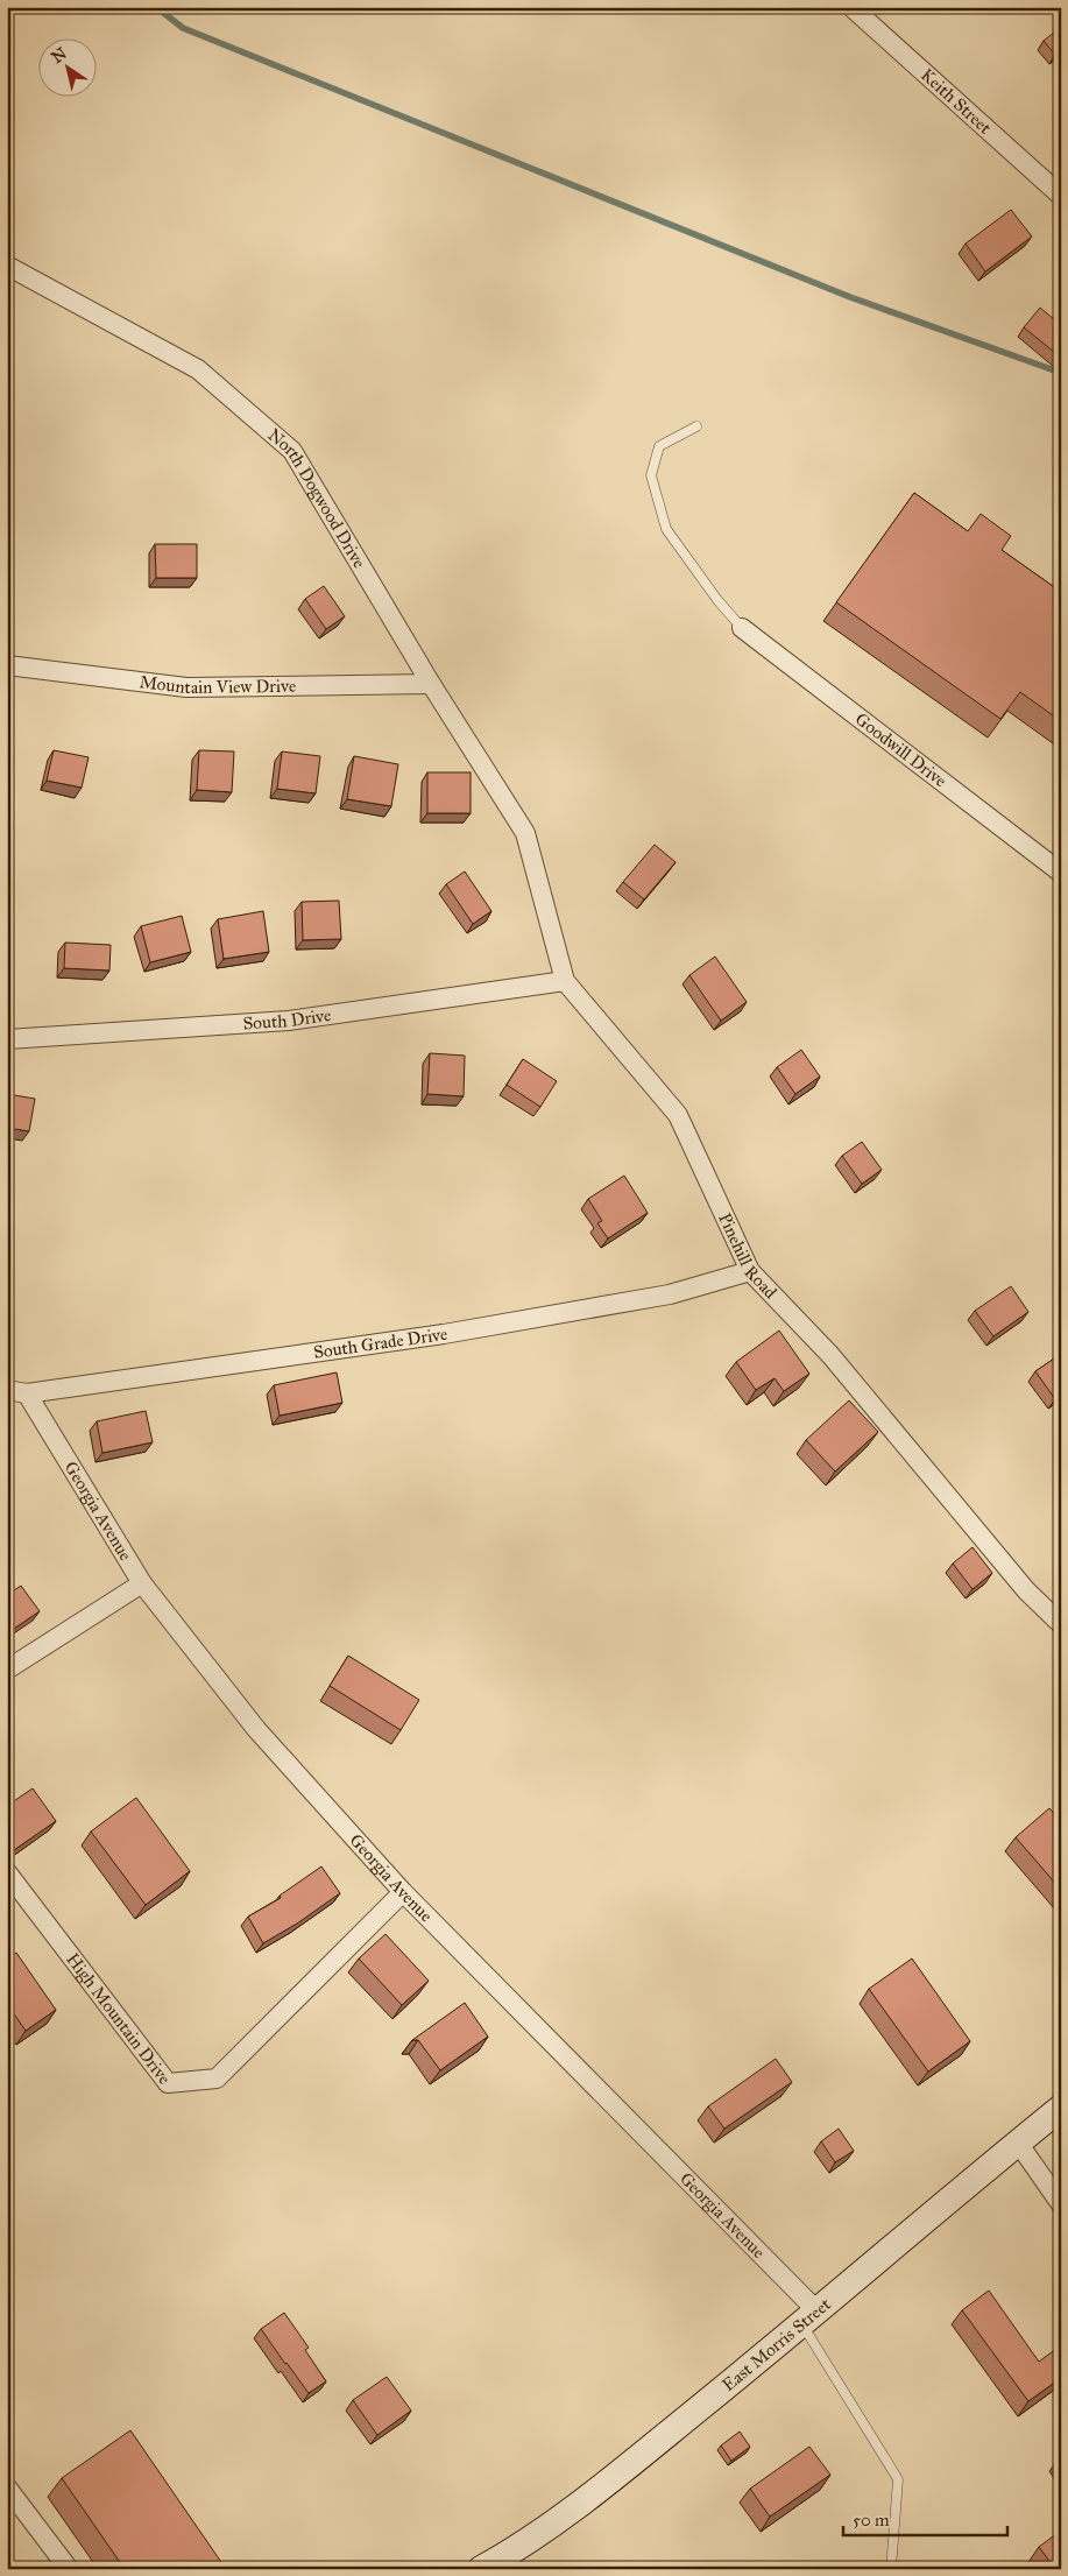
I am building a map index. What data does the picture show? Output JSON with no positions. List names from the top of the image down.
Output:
{
  "streets": {
    "main road": ["East Morris Street"],
    "street": [
      "Keith Street",
      "North Dogwood Drive",
      "Mountain View Drive",
      "Goodwill Drive",
      "South Drive",
      "Pinehill Road",
      "South Grade Drive",
      "Georgia Avenue",
      "High Mountain Drive"
    ]
  },
  "crossings": [
    ["North Dogwood Drive", "Mountain View Drive"],
    ["North Dogwood Drive", "Pinehill Road"],
    ["South Drive", "Pinehill Road"],
    ["Pinehill Road", "South Grade Drive"],
    ["South Grade Drive", "Georgia Avenue"],
    ["Georgia Avenue", "High Mountain Drive"],
    ["Georgia Avenue", "East Morris Street"]
  ],
  "scale_bar": "50 m",
  "north": "top left"
}
